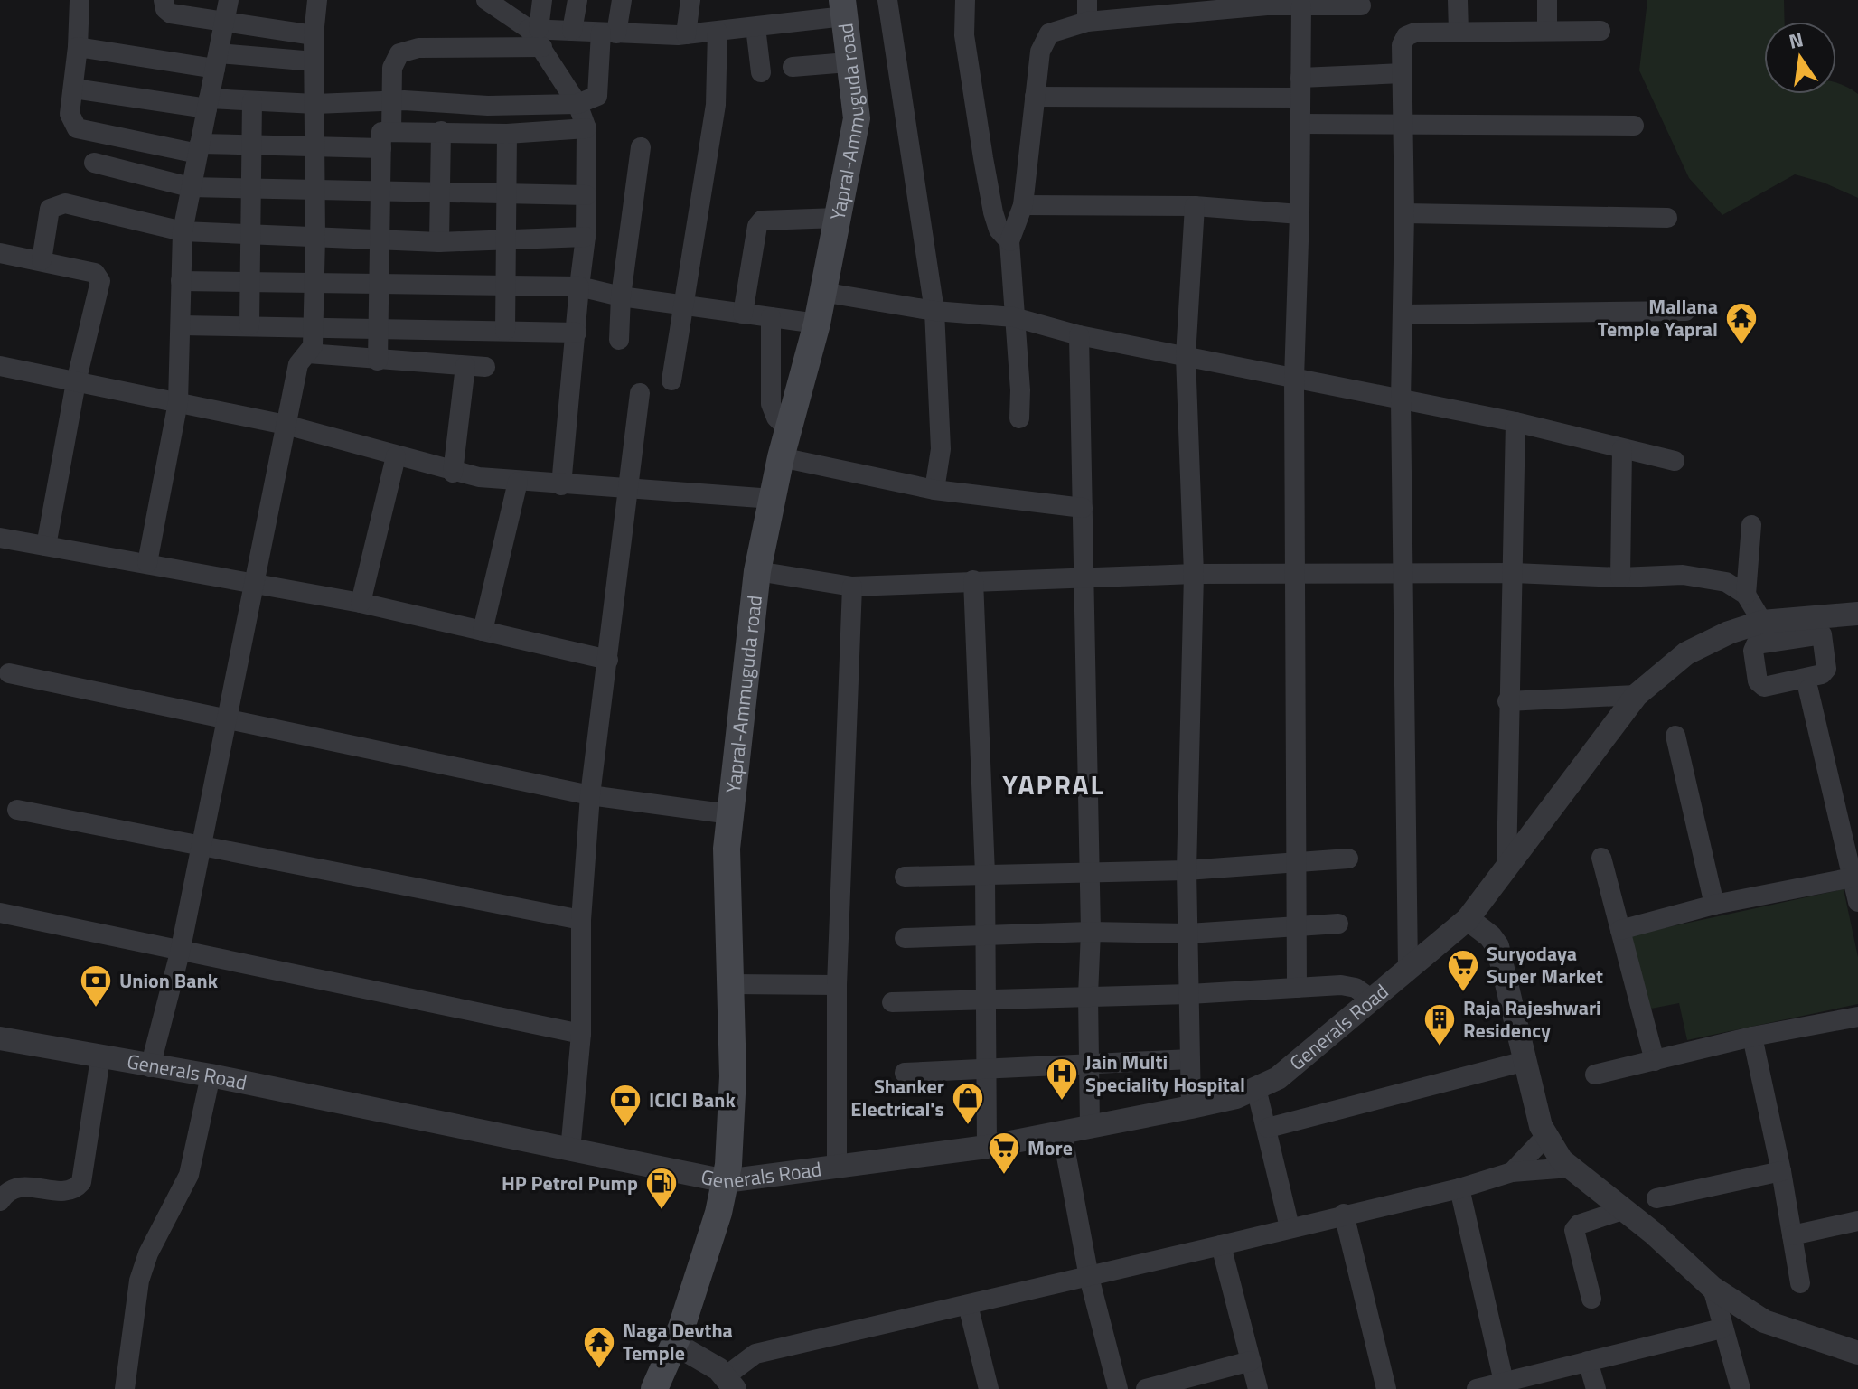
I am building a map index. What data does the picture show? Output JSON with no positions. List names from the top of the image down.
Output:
{
  "streets": {
    "main road": ["Yapral-Ammuguda road"],
    "street": ["Generals Road"]
  },
  "crossings": [
    ["Yapral-Ammuguda road", "Generals Road"]
  ],
  "districts": ["YAPRAL"],
  "places": {
    "temple": ["Mallana Temple Yapral", "Naga Devtha Temple"],
    "supermarket": ["Suryodaya Super Market", "More"],
    "bank": ["Union Bank", "ICICI Bank"],
    "building": ["Raja Rajeshwari Residency"],
    "hospital": ["Jain Multi Speciality Hospital"],
    "shop": ["Shanker Electrical's"],
    "fuel station": ["HP Petrol Pump"]
  },
  "north": "top"
}
